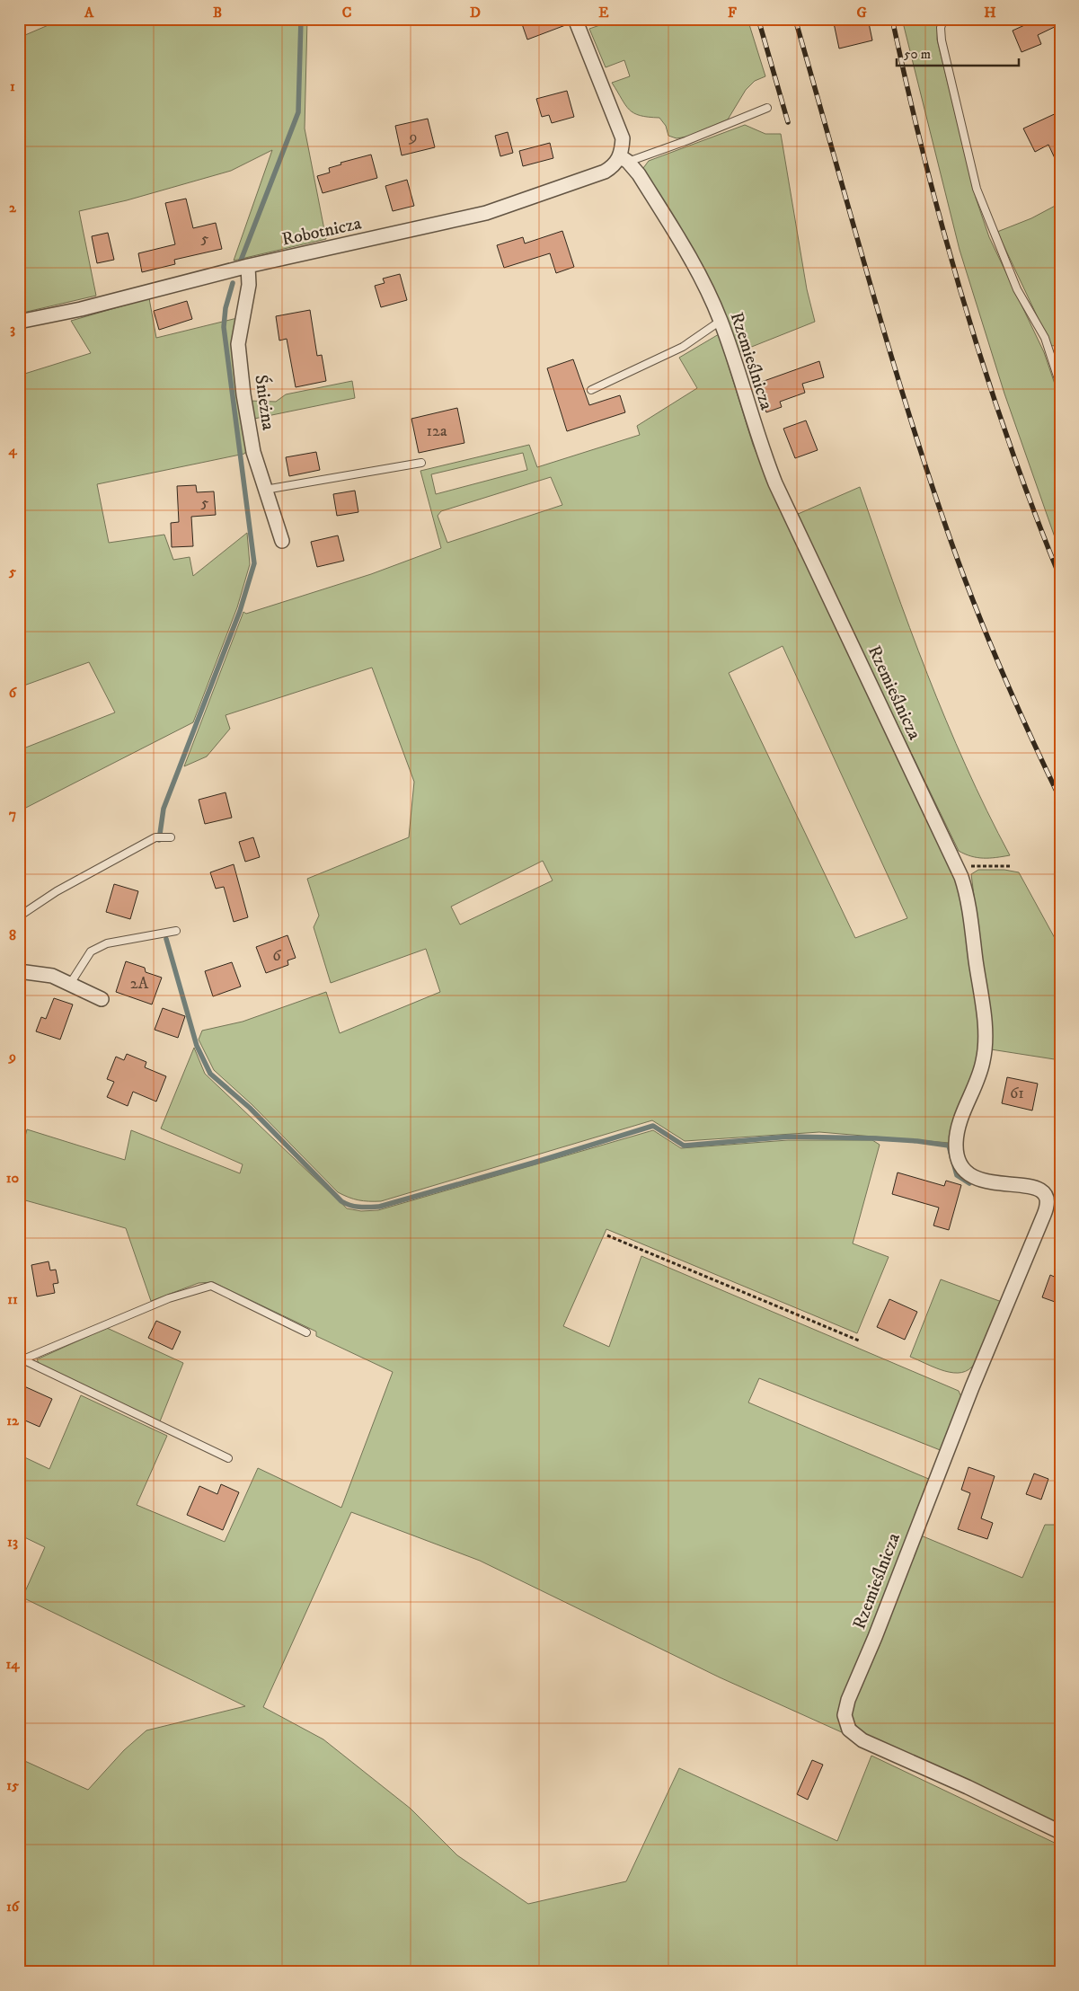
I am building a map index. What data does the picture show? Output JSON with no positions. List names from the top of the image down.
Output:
{
  "streets": {
    "street": ["Robotnicza", "Rzemieślnicza", "Śnieżna"]
  },
  "crossings": [
    ["Robotnicza", "Rzemieślnicza"],
    ["Robotnicza", "Śnieżna"]
  ],
  "house_numbers": [
    "9",
    "5",
    "12a",
    "5",
    "6",
    "2A",
    "61"
  ],
  "scale_bar": "50 m",
  "grid": {
    "columns": [
      "A",
      "B",
      "C",
      "D",
      "E",
      "F",
      "G",
      "H"
    ],
    "rows": [
      "1",
      "2",
      "3",
      "4",
      "5",
      "6",
      "7",
      "8",
      "9",
      "10",
      "11",
      "12",
      "13",
      "14",
      "15",
      "16"
    ]
  }
}
